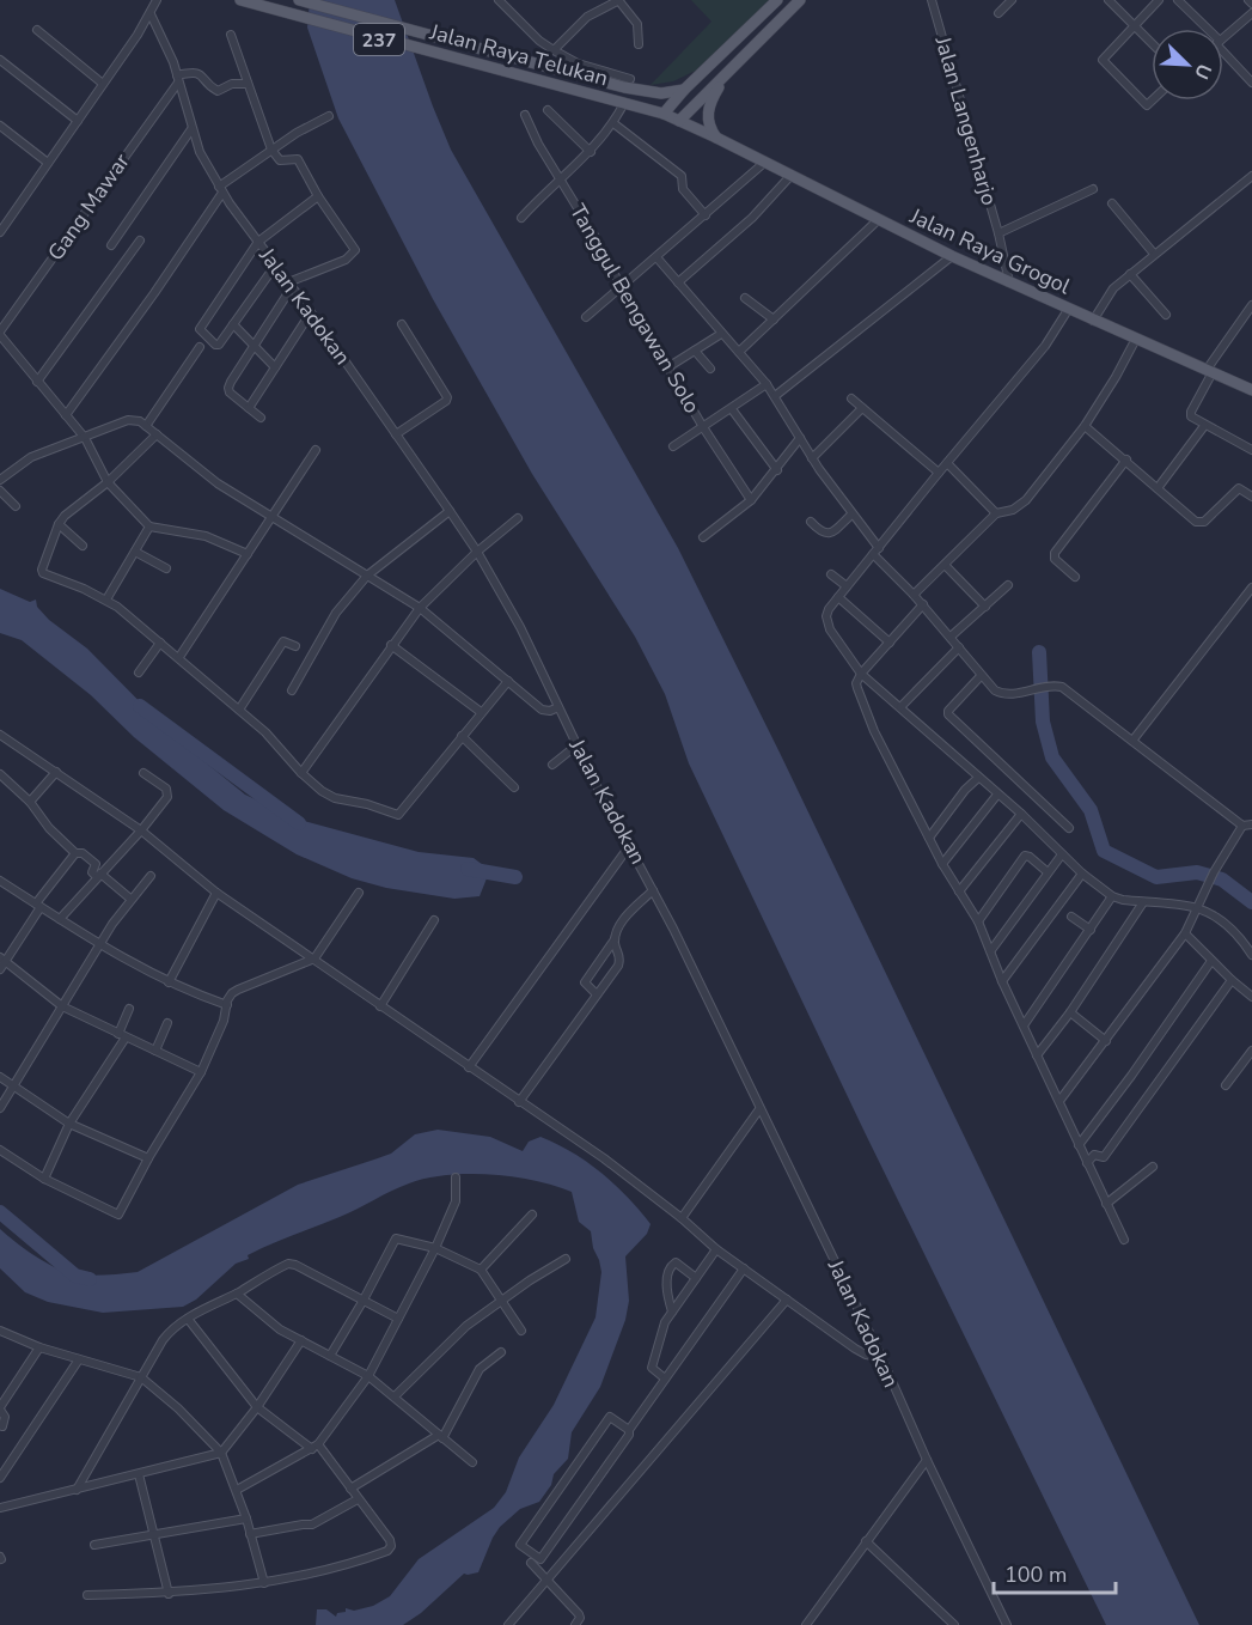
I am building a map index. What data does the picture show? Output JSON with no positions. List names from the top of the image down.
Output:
{
  "streets": {
    "main road": ["237", "Jalan Raya Telukan", "Jalan Raya Grogol"],
    "street": [
      "Jalan Langenharjo",
      "Gang Mawar",
      "Jalan Kadokan",
      "Tanggul Bengawan Solo"
    ]
  },
  "crossings": [
    ["Jalan Raya Telukan", "Jalan Raya Grogol"],
    ["Jalan Langenharjo", "Jalan Raya Grogol"],
    ["Gang Mawar", "Jalan Kadokan"]
  ],
  "scale_bar": "100 m",
  "north": "bottom right"
}
